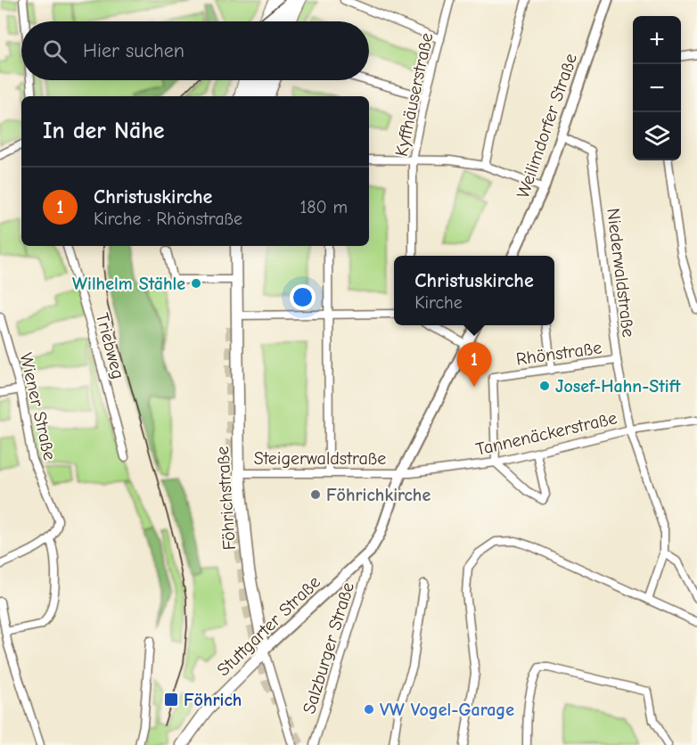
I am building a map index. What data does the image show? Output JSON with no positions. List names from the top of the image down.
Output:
{
  "streets": {
    "main road": ["Föhrichstraße", "Stuttgarter Straße"],
    "street": [
      "Kyffhäuserstraße",
      "Weilimdorfer Straße",
      "Niederwaldstraße",
      "Triebweg",
      "Rhönstraße",
      "Wiener Straße",
      "Tannenäckerstraße",
      "Steigerwaldstraße",
      "Salzburger Straße"
    ]
  },
  "crossings": [
    ["Weilimdorfer Straße", "Niederwaldstraße"],
    ["Niederwaldstraße", "Rhönstraße"],
    ["Niederwaldstraße", "Tannenäckerstraße"],
    ["Rhönstraße", "Tannenäckerstraße"],
    ["Tannenäckerstraße", "Steigerwaldstraße"],
    ["Steigerwaldstraße", "Föhrichstraße"],
    ["Föhrichstraße", "Stuttgarter Straße"],
    ["Stuttgarter Straße", "Salzburger Straße"]
  ],
  "places": {
    "other": [
      "Wilhelm Stähle",
      "Josef-Hahn-Stift",
      "Föhrichkirche",
      "VW Vogel-Garage"
    ],
    "transit": ["Föhrich"]
  },
  "page": {
    "map_buttons": ["+", "−"],
    "search": "Hier suchen",
    "heading": "In der Nähe",
    "list": [
      {
        "mark": "1",
        "name": "Christuskirche",
        "note": "Kirche · Rhönstraße",
        "value": "180 m"
      }
    ],
    "popup": ["Christuskirche", "Kirche"],
    "pins": "1"
  }
}
